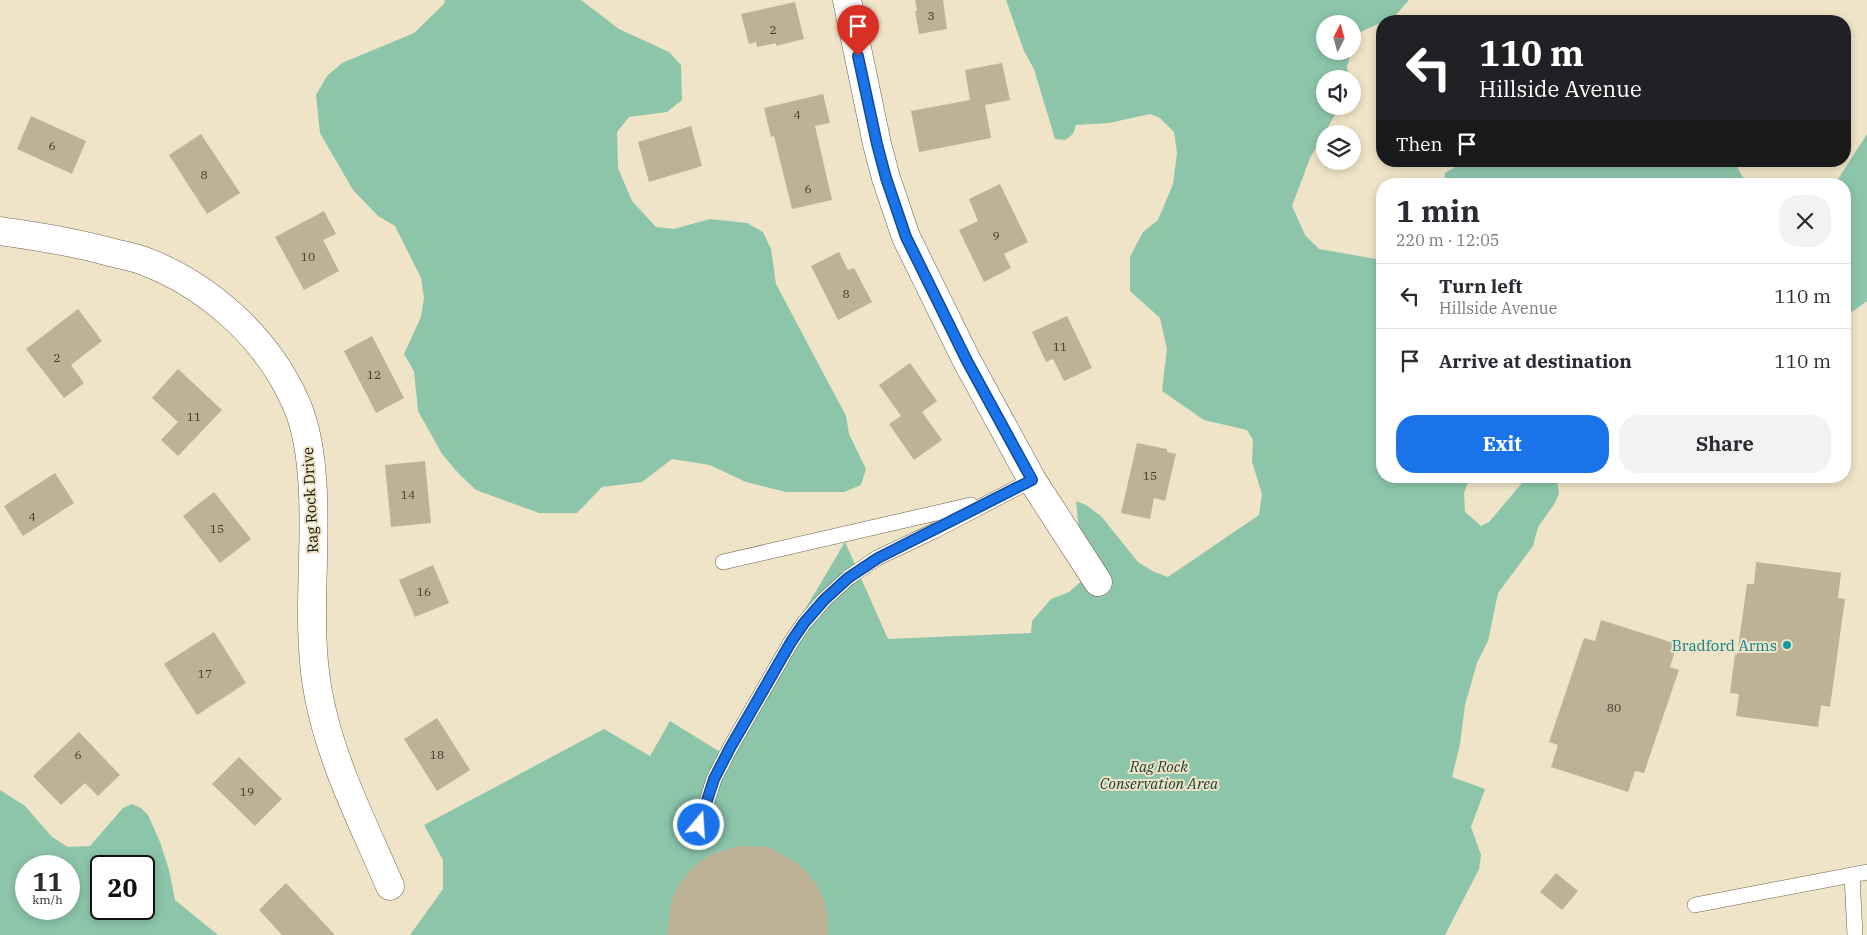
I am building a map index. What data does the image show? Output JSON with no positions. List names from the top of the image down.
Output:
{
  "streets": {
    "street": ["Rag Rock Drive"]
  },
  "parks": ["Rag Rock Conservation Area"],
  "places": ["Bradford Arms"],
  "house_numbers": [
    "3",
    "2",
    "4",
    "6",
    "8",
    "6",
    "9",
    "10",
    "8",
    "11",
    "2",
    "12",
    "11",
    "15",
    "14",
    "4",
    "15",
    "16",
    "17",
    "80",
    "6",
    "18",
    "19"
  ],
  "north": "top",
  "page": {
    "turn": ["110 m", "Hillside Avenue"],
    "then": "Then",
    "heading": ["1 min", "220 m · 12:05"],
    "list": [
      {
        "name": "Turn left",
        "note": "Hillside Avenue",
        "value": "110 m"
      },
      {
        "name": "Arrive at destination",
        "value": "110 m"
      }
    ],
    "buttons": ["Exit", "Share"],
    "speed": "11 km/h",
    "limit": "20"
  }
}
